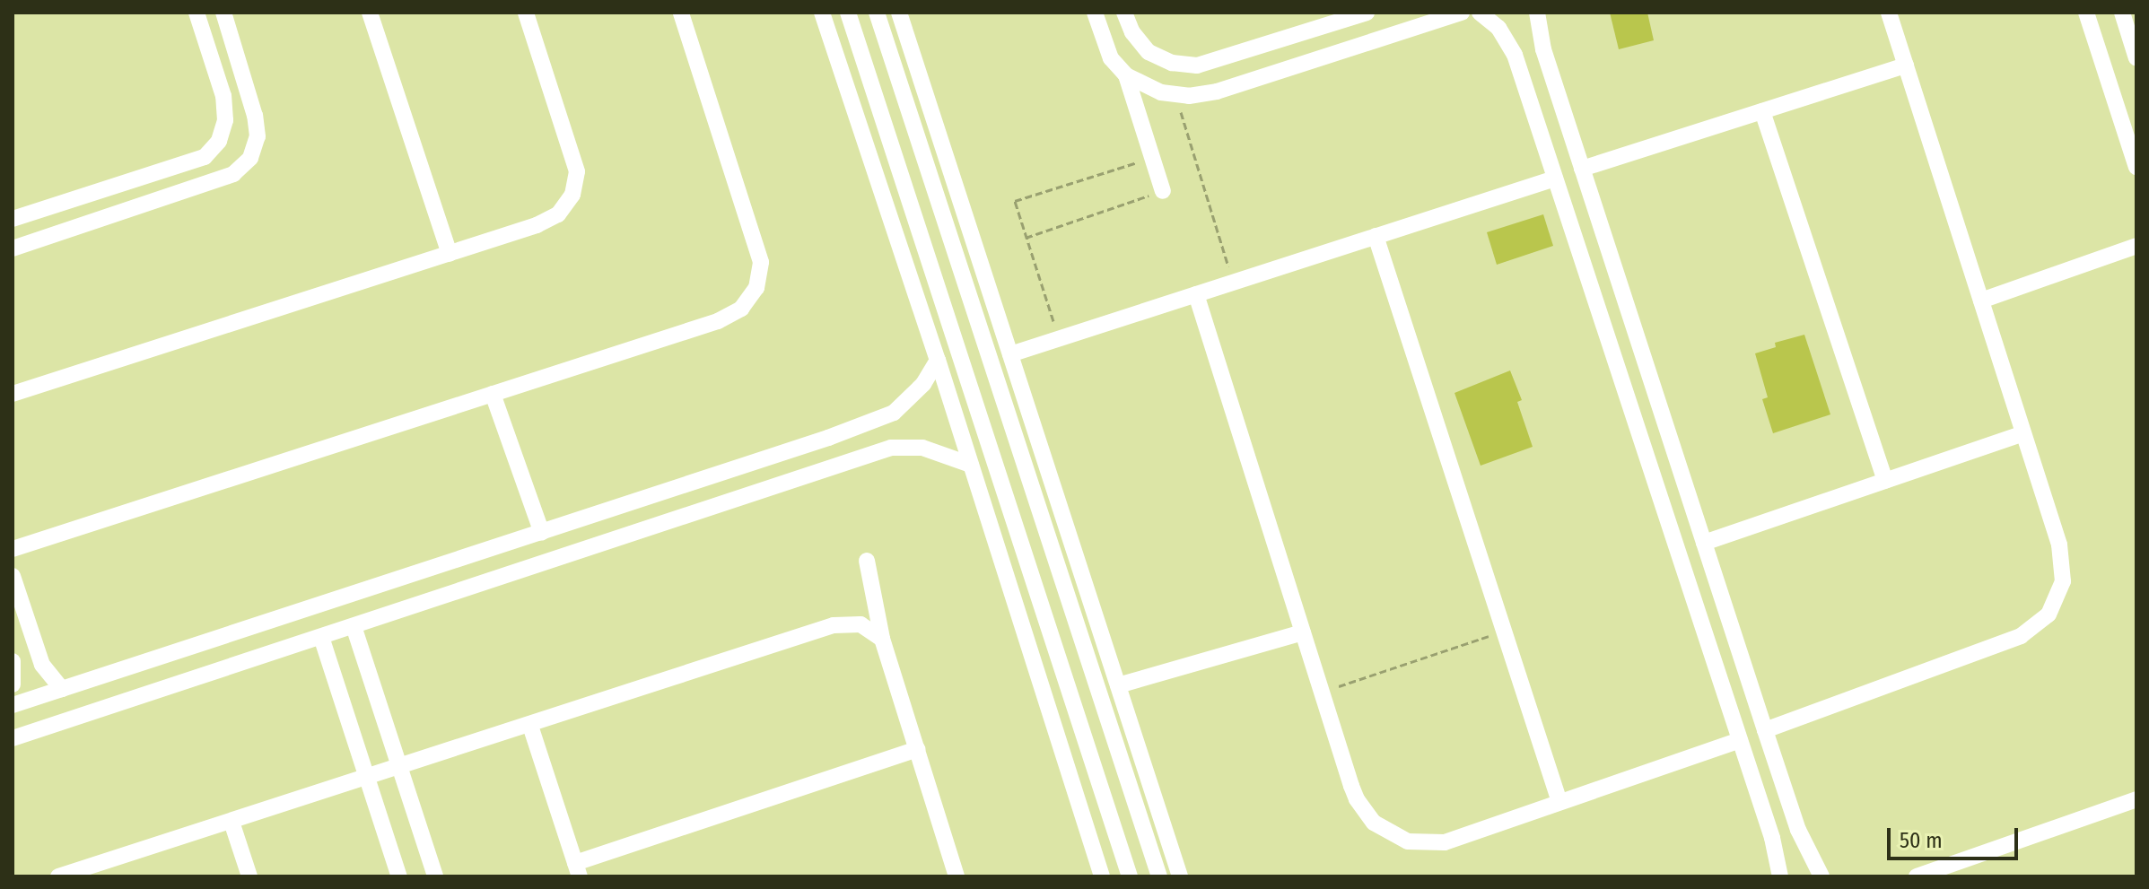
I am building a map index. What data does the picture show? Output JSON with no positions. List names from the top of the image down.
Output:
{
  "scale_bar": "50 m"
}
